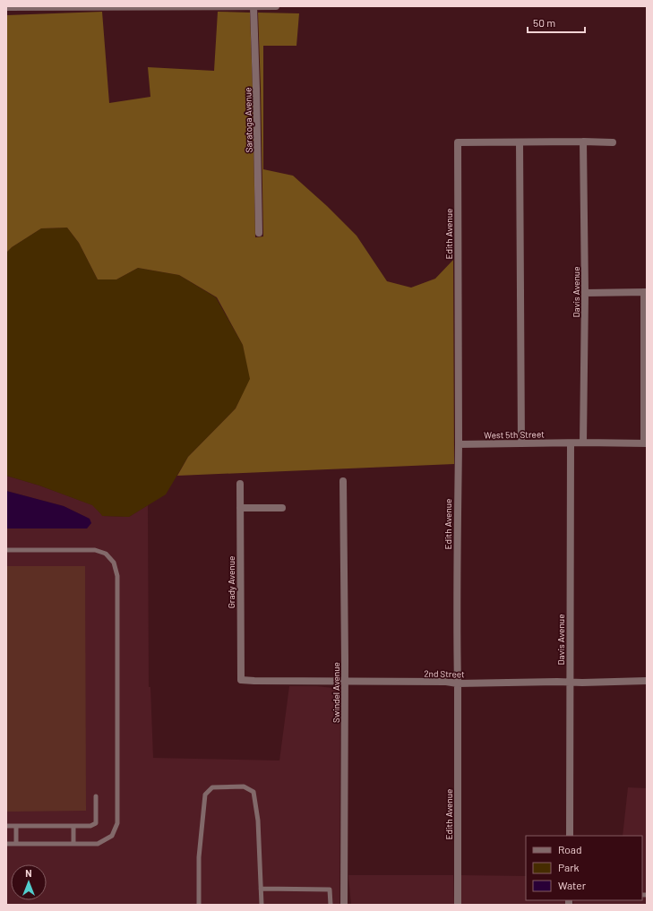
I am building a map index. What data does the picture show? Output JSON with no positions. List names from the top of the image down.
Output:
{
  "streets": {
    "street": [
      "Saratoga Avenue",
      "Edith Avenue",
      "Davis Avenue",
      "West 5th Street",
      "Grady Avenue",
      "2nd Street",
      "Swindel Avenue"
    ]
  },
  "crossings": [
    ["Edith Avenue", "West 5th Street"],
    ["Edith Avenue", "2nd Street"],
    ["Davis Avenue", "West 5th Street"],
    ["Davis Avenue", "2nd Street"],
    ["Grady Avenue", "2nd Street"],
    ["2nd Street", "Swindel Avenue"]
  ],
  "legend": ["Road", "Park", "Water"],
  "scale_bar": "50 m",
  "north": "top"
}
